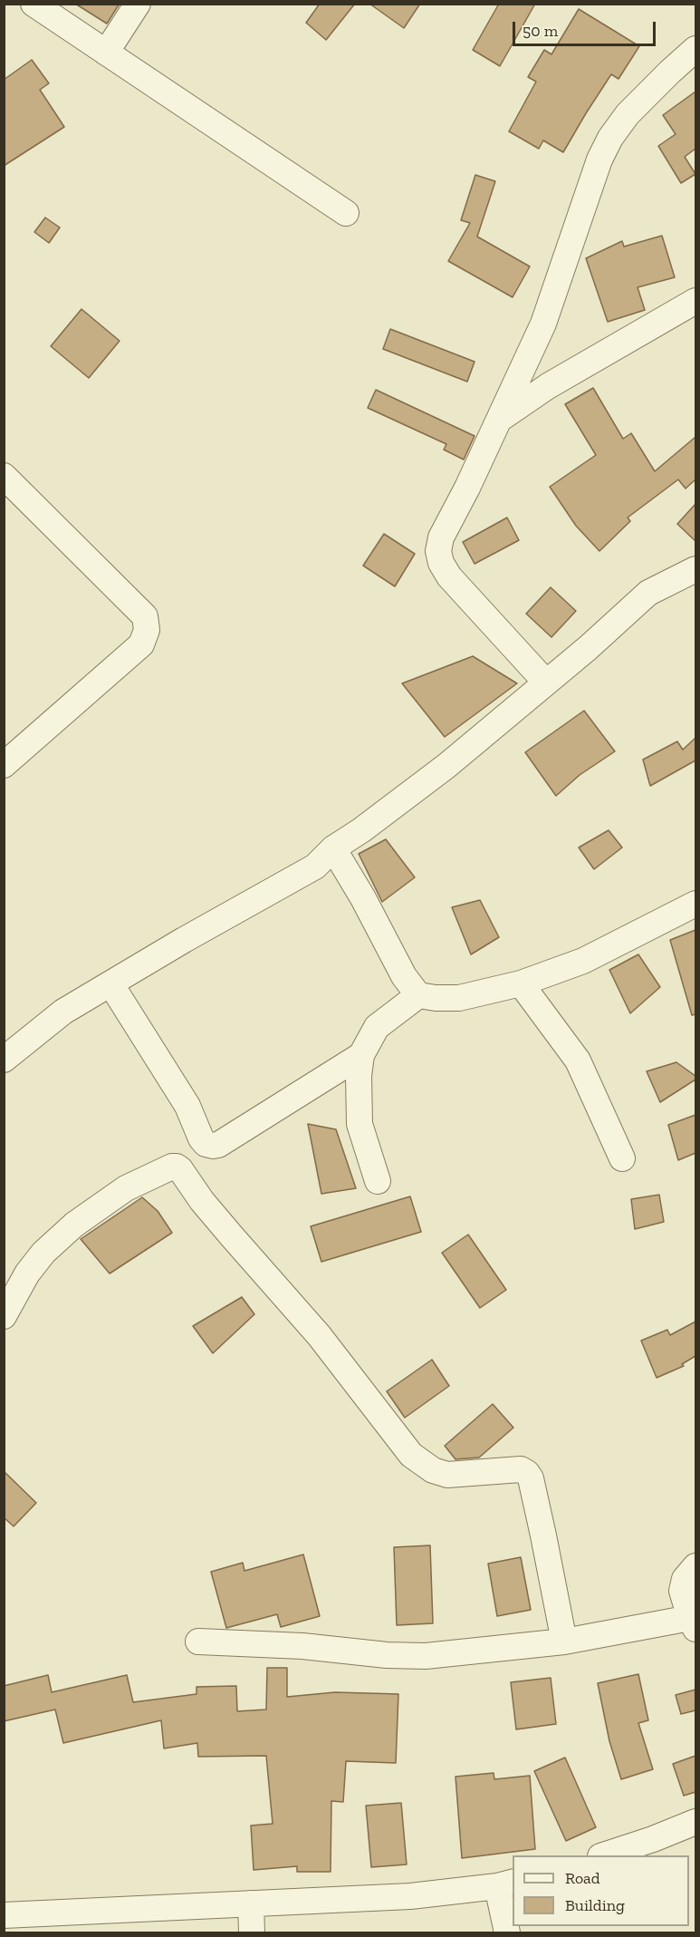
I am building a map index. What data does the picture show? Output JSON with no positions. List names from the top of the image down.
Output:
{
  "legend": ["Road", "Building"],
  "scale_bar": "50 m"
}
